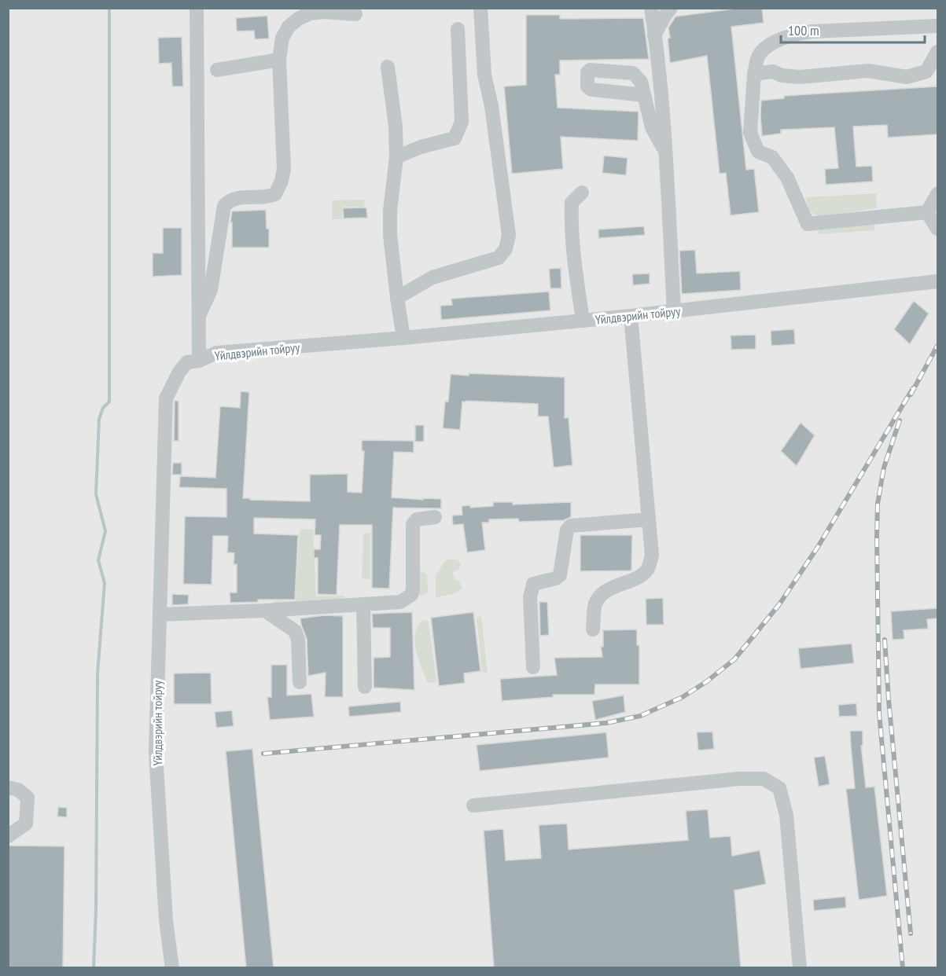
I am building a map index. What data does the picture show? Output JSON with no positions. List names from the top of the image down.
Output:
{
  "streets": {
    "lane": ["Үйлдвэрийн тойруу"]
  },
  "scale_bar": "100 m"
}
